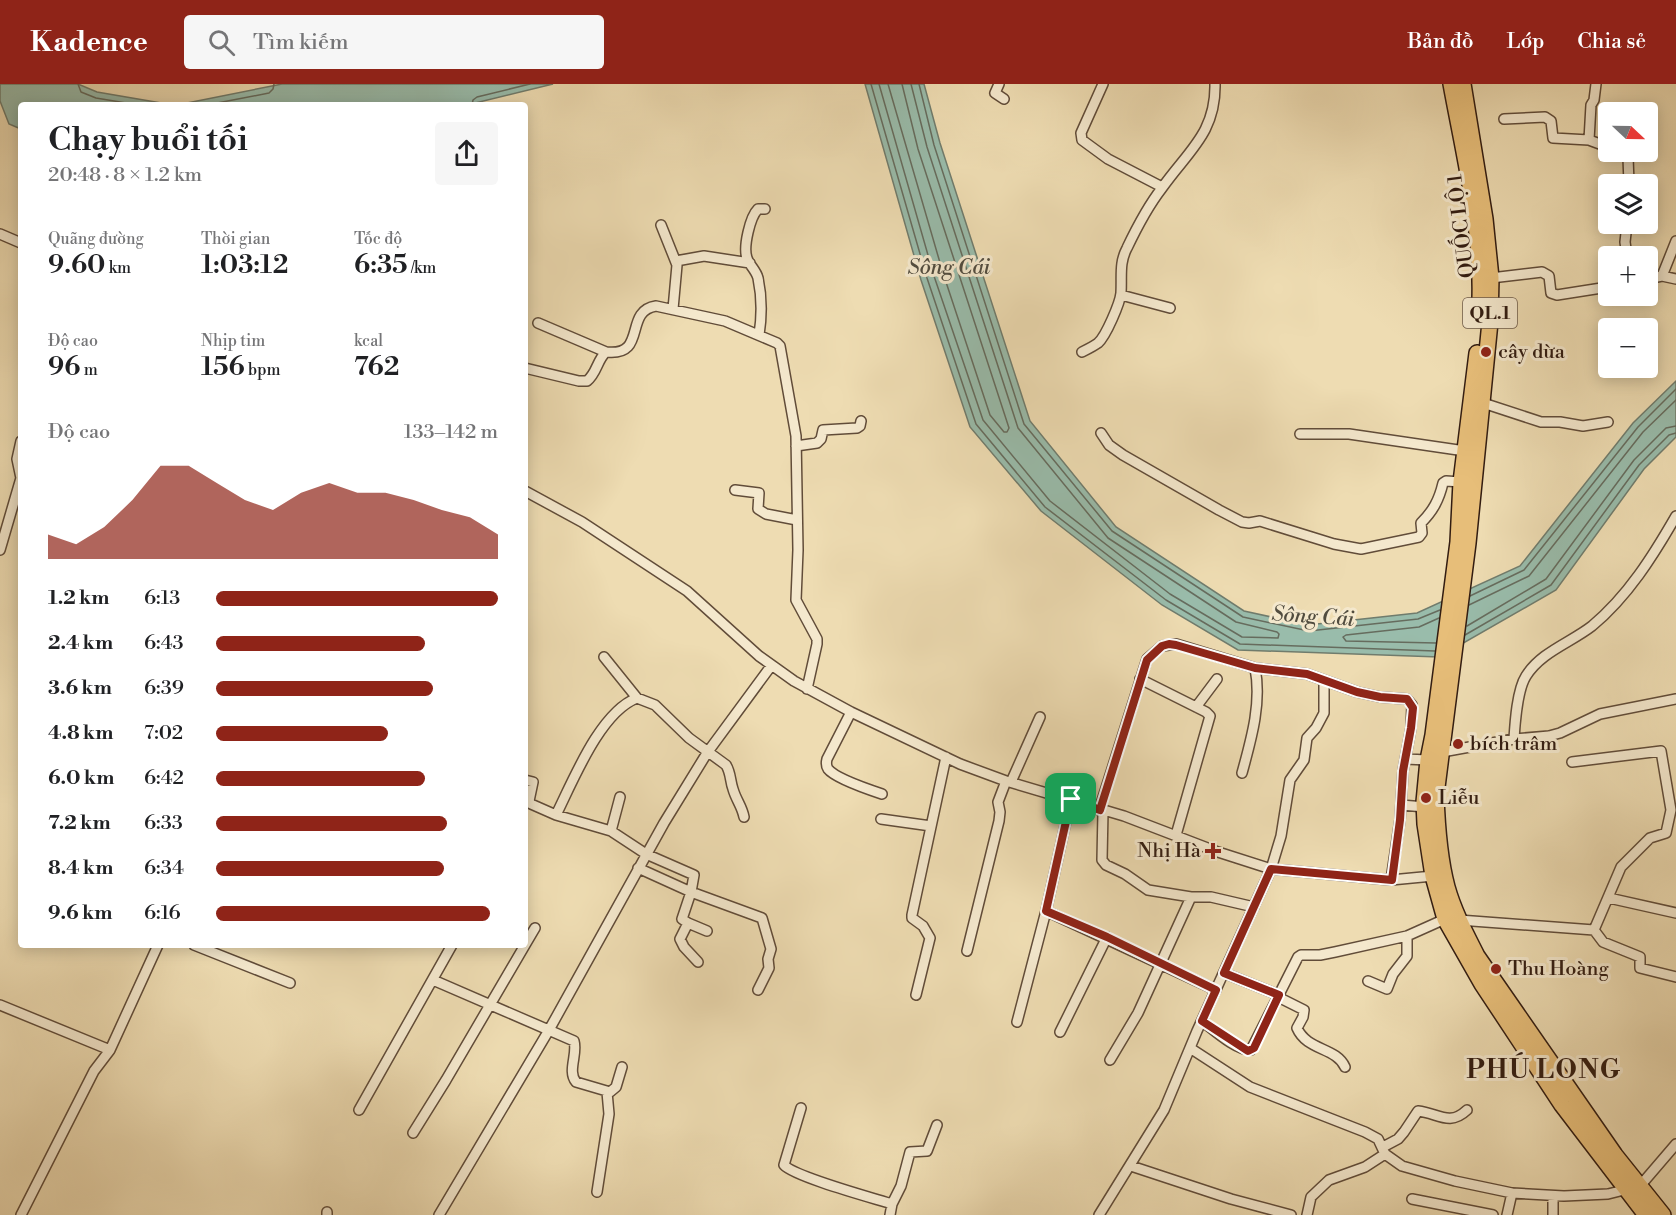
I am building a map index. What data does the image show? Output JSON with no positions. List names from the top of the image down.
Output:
{
  "streets": {
    "highway": ["QUỐC LỘ 1", "QL.1"]
  },
  "crossings": [
    ["QUỐC LỘ 1", "QL.1"]
  ],
  "districts": ["PHÚ LONG"],
  "water": ["Sông Cái"],
  "places": {
    "other": [
      "cây dừa",
      "bích trâm",
      "Liễu",
      "Thu Hoàng"
    ],
    "health": ["Nhị Hà"]
  },
  "north": "right",
  "page": {
    "header": "Kadence",
    "search": "Tìm kiếm",
    "nav": ["Bản đồ", "Lớp", "Chia sẻ"],
    "map_buttons": ["+", "−"],
    "heading": ["Chạy buổi tối", "20:48 · 8 × 1.2 km"],
    "stats": [
      ["Quãng đường", "9.60 km"],
      ["Thời gian", "1:03:12"],
      ["Tốc độ", "6:35 /km"],
      ["Độ cao", "96 m"],
      ["Nhịp tim", "156 bpm"],
      ["kcal", "762"]
    ],
    "chart": ["Độ cao", "133–142 m"],
    "list": [
      {
        "name": "1.2 km",
        "note": "6:13"
      },
      {
        "name": "2.4 km",
        "note": "6:43"
      },
      {
        "name": "3.6 km",
        "note": "6:39"
      },
      {
        "name": "4.8 km",
        "note": "7:02"
      },
      {
        "name": "6.0 km",
        "note": "6:42"
      },
      {
        "name": "7.2 km",
        "note": "6:33"
      },
      {
        "name": "8.4 km",
        "note": "6:34"
      },
      {
        "name": "9.6 km",
        "note": "6:16"
      }
    ]
  }
}
